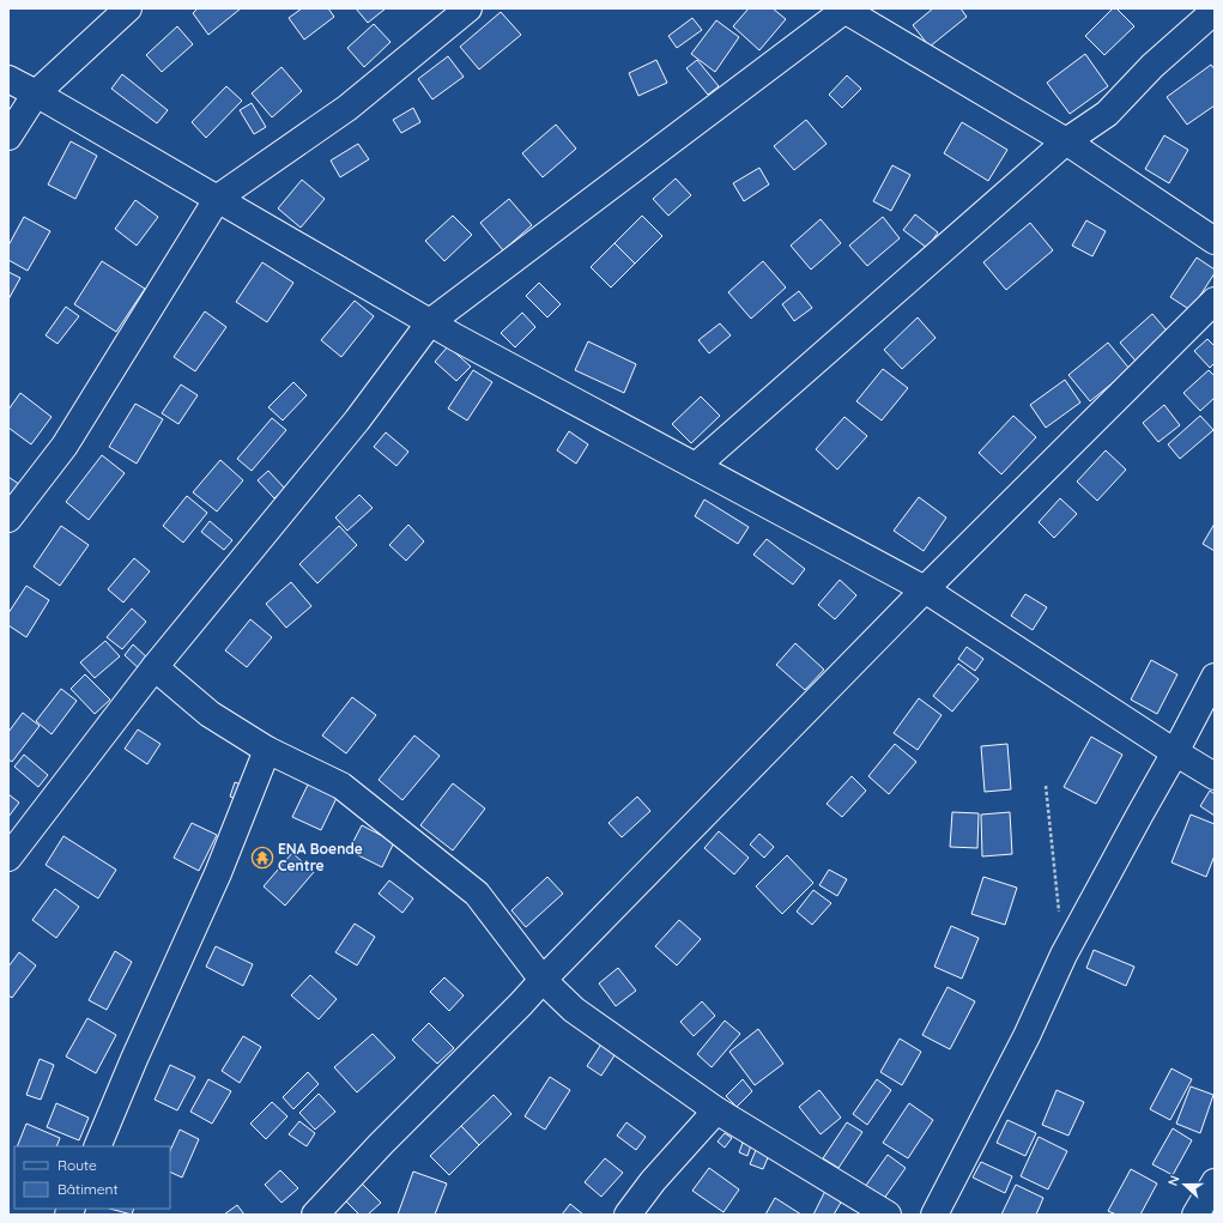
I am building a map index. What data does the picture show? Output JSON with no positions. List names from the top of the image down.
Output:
{
  "places": {
    "temple": ["ENA Boende Centre"]
  },
  "legend": ["Route", "Bâtiment"],
  "north": "left"
}
